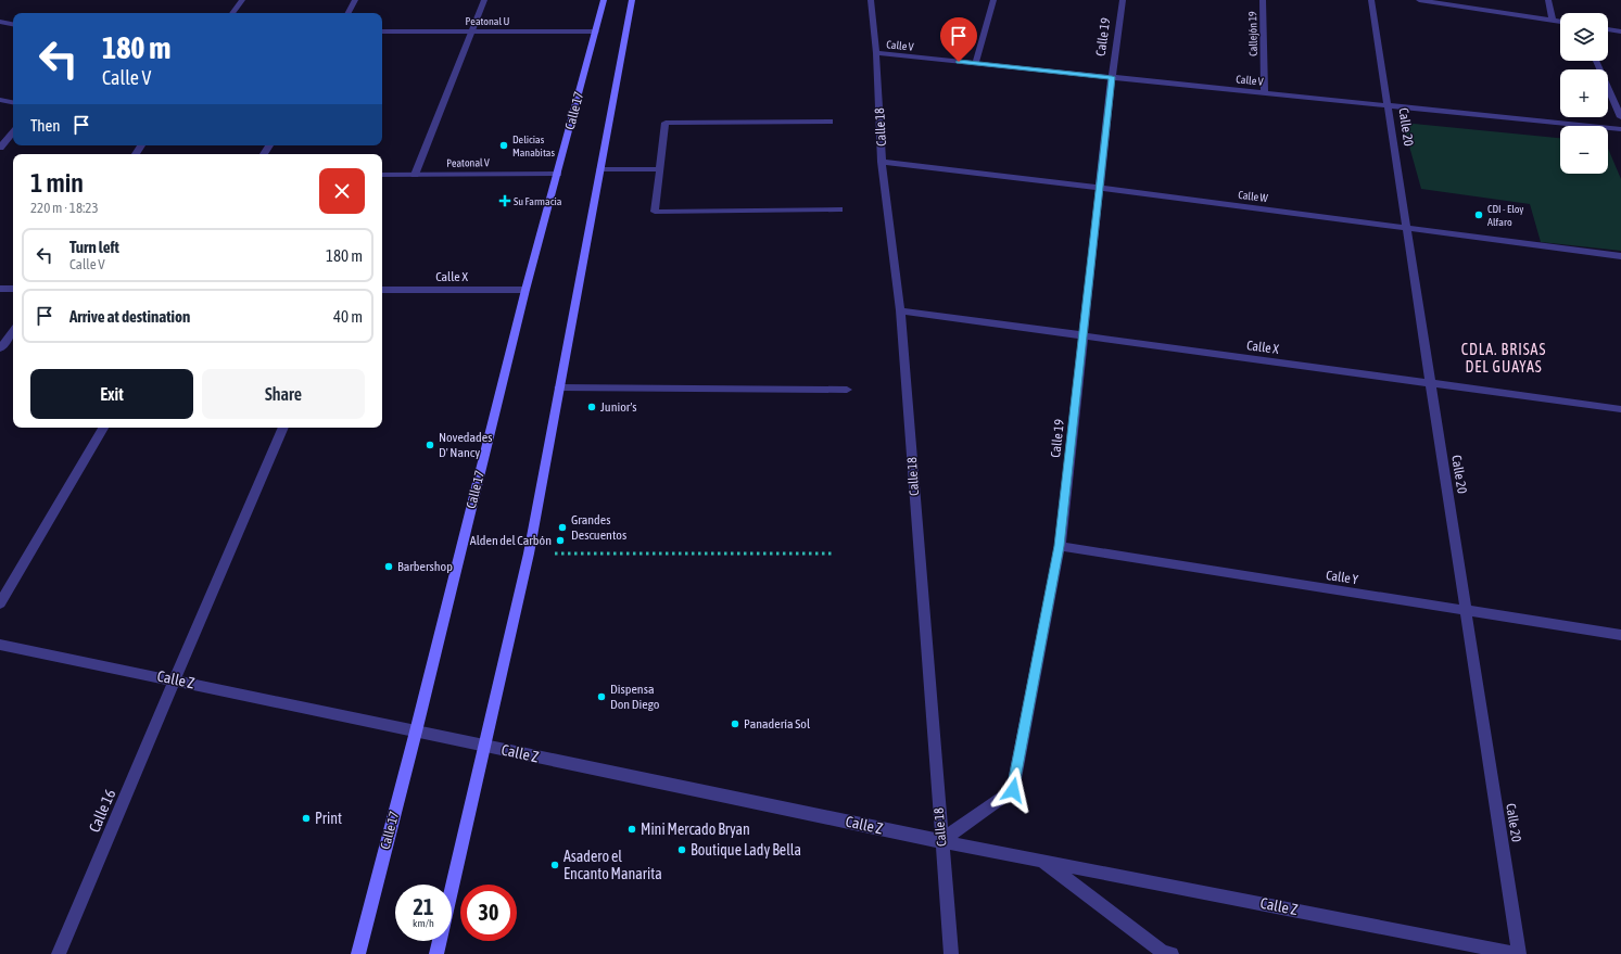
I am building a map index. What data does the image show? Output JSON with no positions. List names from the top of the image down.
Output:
{
  "streets": {
    "street": [
      "Peatonal U",
      "Callejón 19",
      "Calle 19",
      "Calle V",
      "Calle 17",
      "Calle 18",
      "Calle 20",
      "Peatonal V",
      "Calle W",
      "Calle X",
      "Calle Y",
      "Calle Z",
      "Calle 16"
    ]
  },
  "crossings": [
    ["Peatonal U", "Calle 17"],
    ["Callejón 19", "Calle V"],
    ["Calle 19", "Calle V"],
    ["Calle 19", "Calle 18"],
    ["Calle 19", "Calle W"],
    ["Calle 19", "Calle X"],
    ["Calle 19", "Calle Y"],
    ["Calle 19", "Calle Z"],
    ["Calle V", "Calle 18"],
    ["Calle V", "Calle 20"],
    ["Calle 17", "Peatonal V"],
    ["Calle 17", "Calle X"],
    ["Calle 17", "Calle Z"],
    ["Calle 18", "Calle W"],
    ["Calle 18", "Calle X"],
    ["Calle 18", "Calle Z"],
    ["Calle 20", "Calle W"],
    ["Calle 20", "Calle X"],
    ["Calle 20", "Calle Y"],
    ["Calle 20", "Calle Z"],
    ["Calle Z", "Calle 16"]
  ],
  "districts": ["CDLA. BRISAS DEL GUAYAS"],
  "places": {
    "other": [
      "Delicias Manabitas",
      "CDI - Eloy Alfaro",
      "Junior's",
      "Novedades D' Nancy",
      "Grandes Descuentos",
      "Alden del Carbón",
      "Barbershop",
      "Dispensa Don Diego",
      "Panadería Sol",
      "Print",
      "Mini Mercado Bryan",
      "Boutique Lady Bella",
      "Asadero el Encanto Manarita"
    ],
    "health": ["Su Farmacia"]
  },
  "page": {
    "map_buttons": ["+", "−"],
    "turn": ["180 m", "Calle V"],
    "then": "Then",
    "heading": ["1 min", "220 m · 18:23"],
    "list": [
      {
        "name": "Turn left",
        "note": "Calle V",
        "value": "180 m"
      },
      {
        "name": "Arrive at destination",
        "value": "40 m"
      }
    ],
    "buttons": ["Exit", "Share"],
    "speed": "21 km/h",
    "limit": "30"
  }
}
